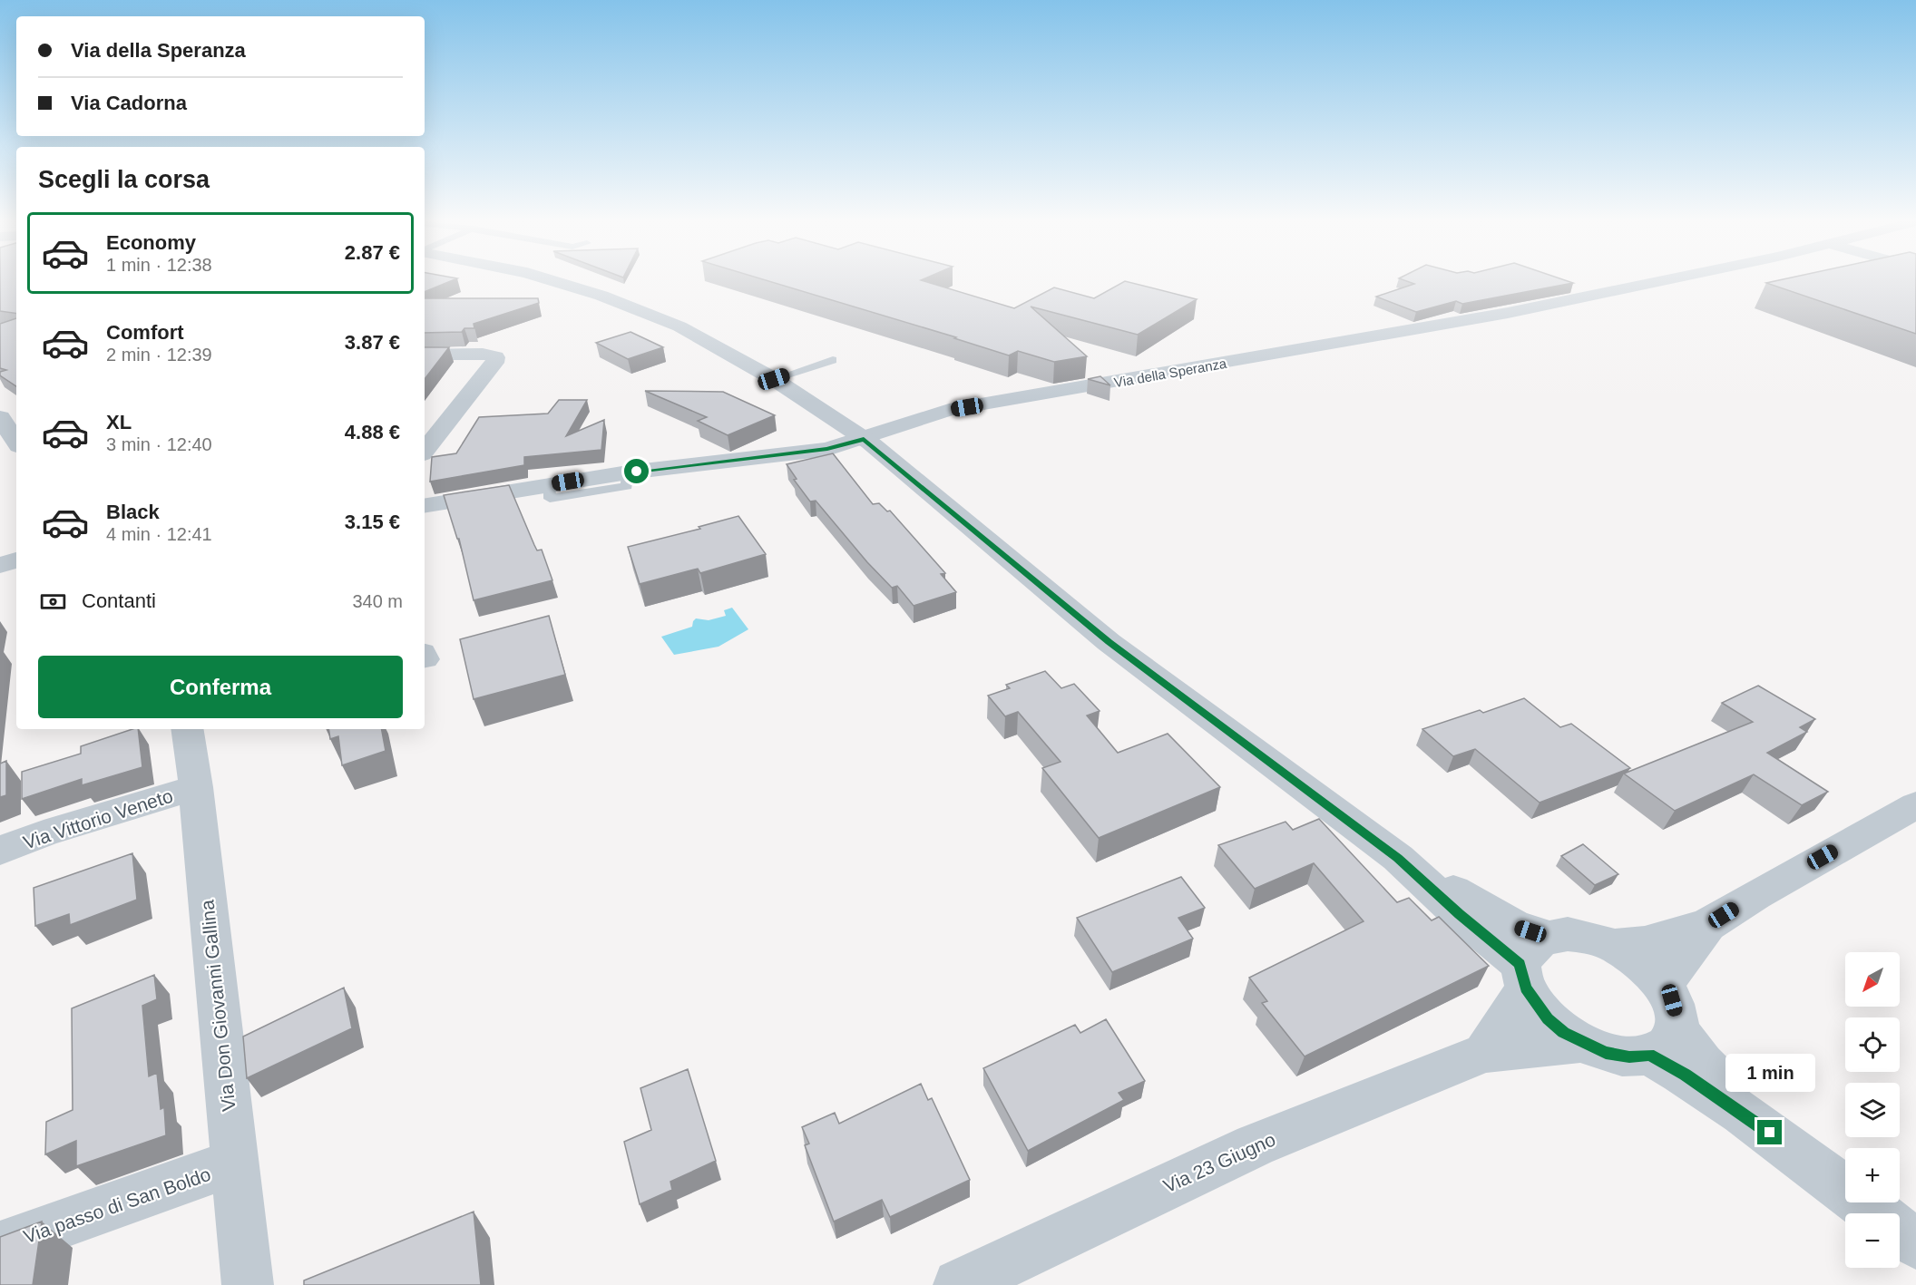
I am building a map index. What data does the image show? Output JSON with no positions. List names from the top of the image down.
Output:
{
  "streets": {
    "street": [
      "Via della Speranza",
      "Via Vittorio Veneto",
      "Via Don Giovanni Gallina",
      "Via 23 Giugno",
      "Via passo di San Boldo"
    ]
  },
  "crossings": [
    ["Via Vittorio Veneto", "Via Don Giovanni Gallina"],
    ["Via Don Giovanni Gallina", "Via passo di San Boldo"]
  ],
  "north": "bottom left",
  "page": {
    "banner": ["Via della Speranza", "Via Cadorna"],
    "heading": "Scegli la corsa",
    "list": [
      {
        "name": "Economy",
        "note": "1 min · 12:38",
        "value": "2.87 €"
      },
      {
        "name": "Comfort",
        "note": "2 min · 12:39",
        "value": "3.87 €"
      },
      {
        "name": "XL",
        "note": "3 min · 12:40",
        "value": "4.88 €"
      },
      {
        "name": "Black",
        "note": "4 min · 12:41",
        "value": "3.15 €"
      }
    ],
    "pay": ["Contanti", "340 m"],
    "buttons": "Conferma",
    "map_buttons": ["+", "−"],
    "bubble": "1 min"
  }
}
